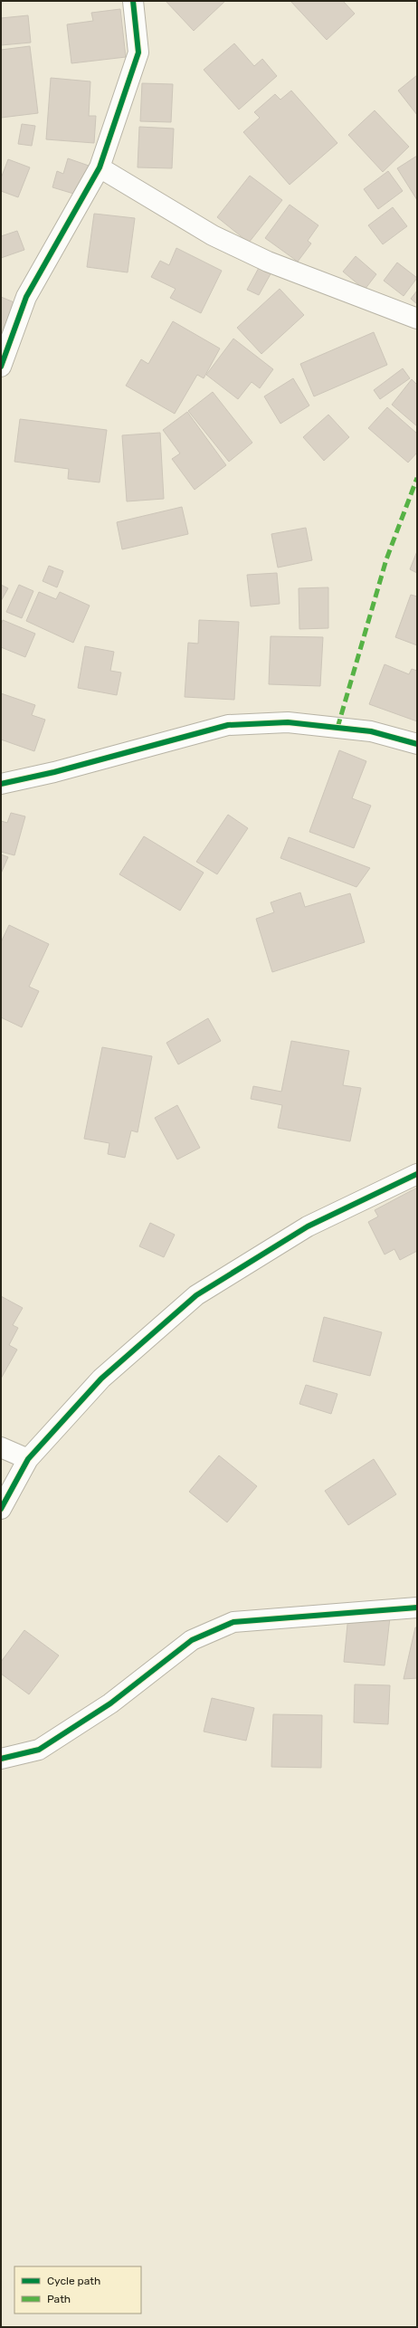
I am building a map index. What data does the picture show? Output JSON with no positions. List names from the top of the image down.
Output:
{
  "legend": ["Cycle path", "Path"]
}
